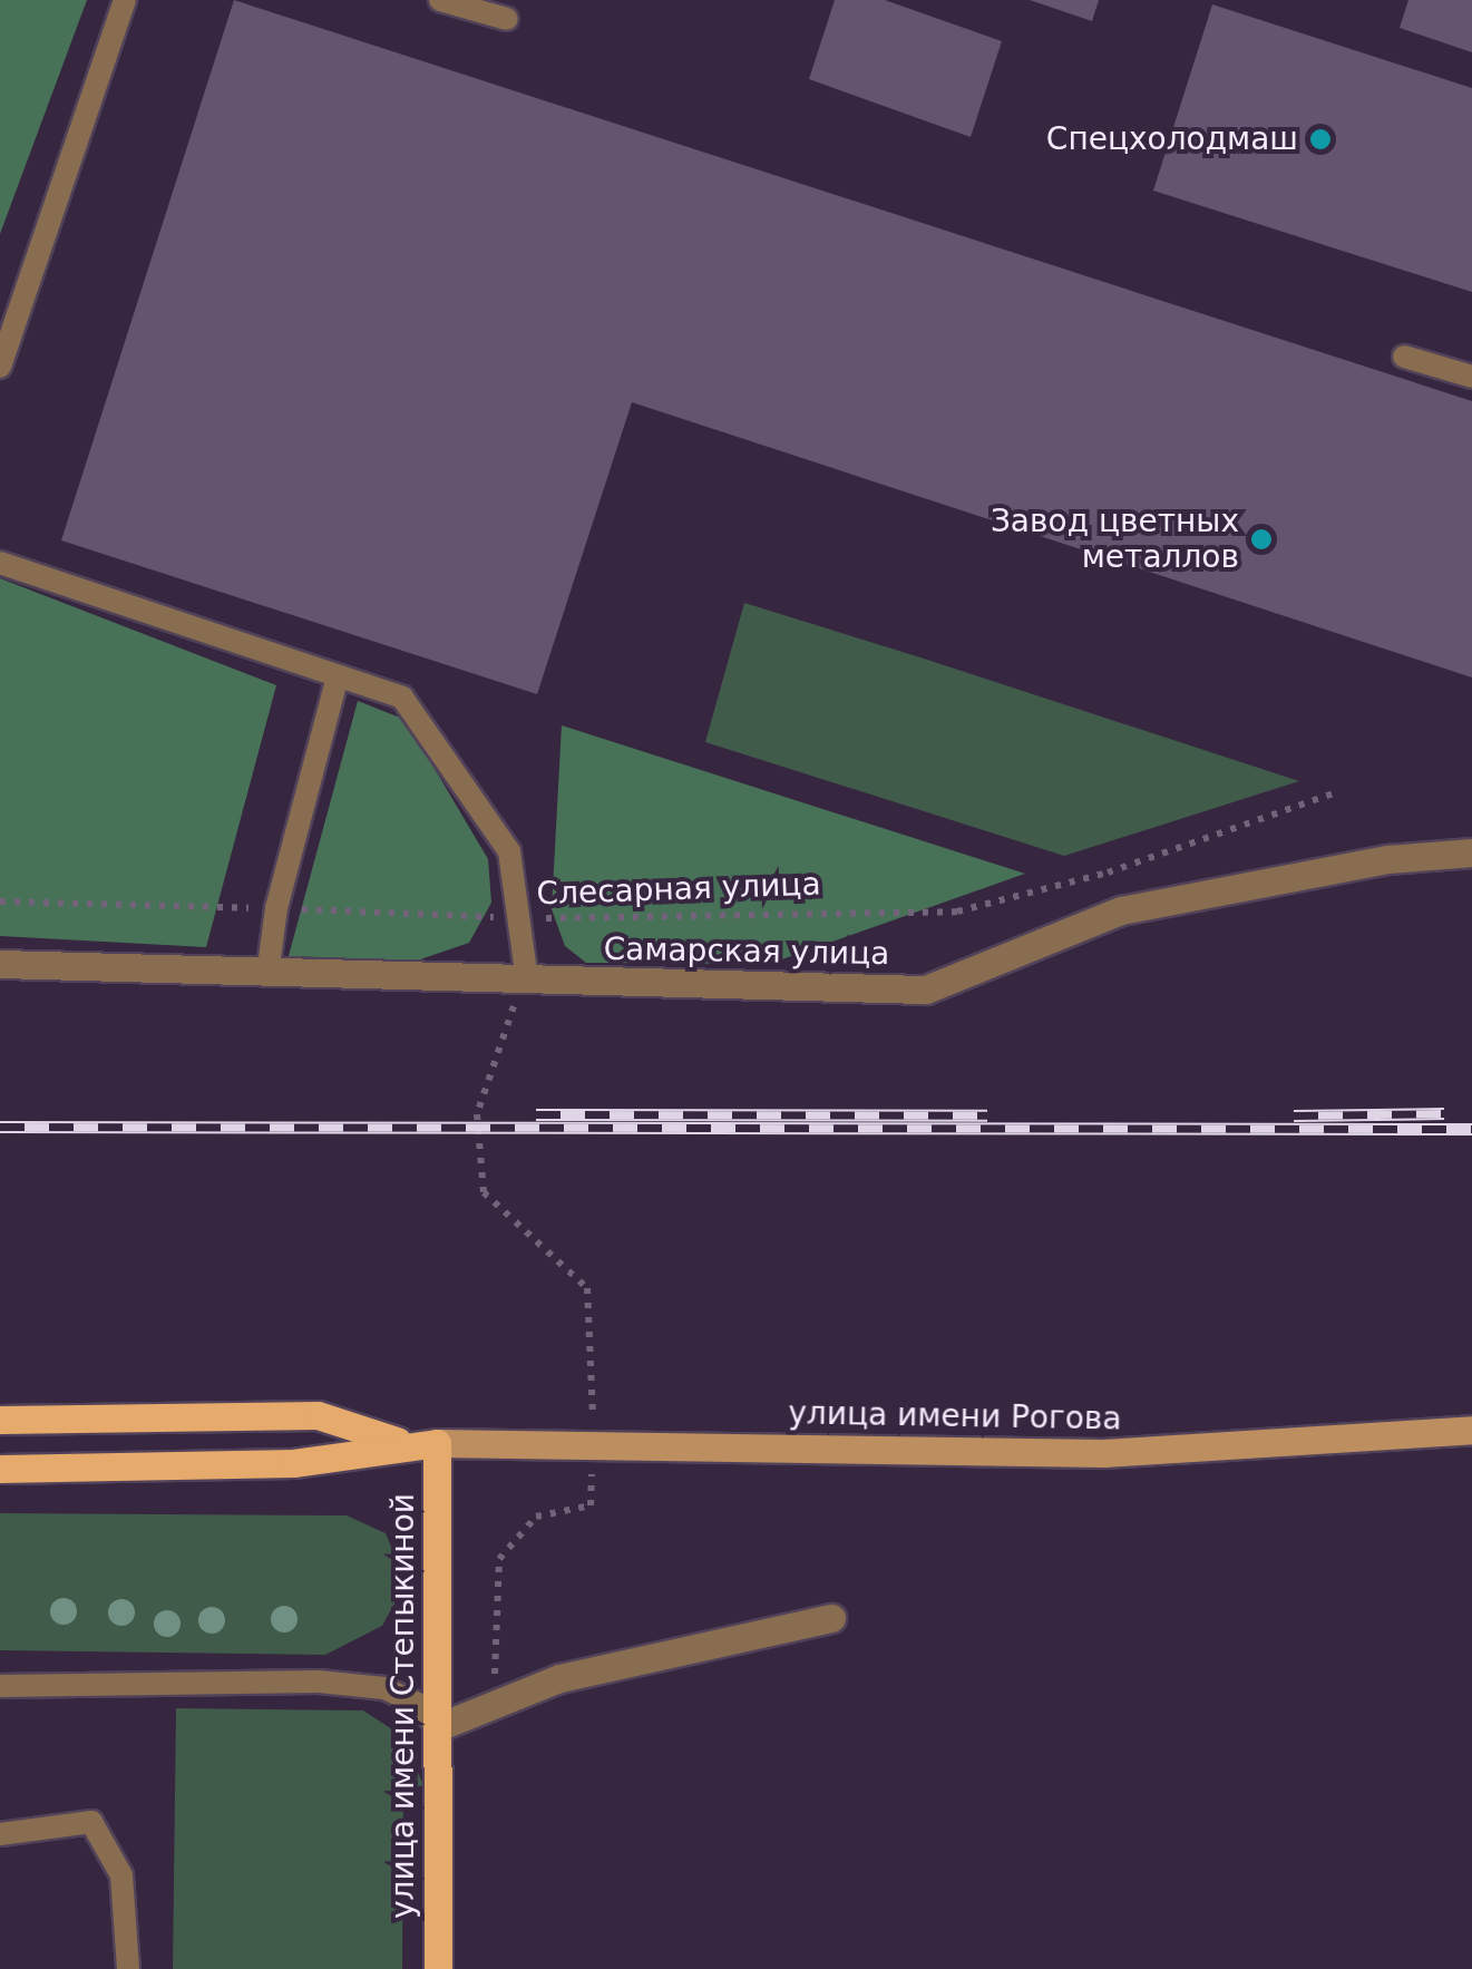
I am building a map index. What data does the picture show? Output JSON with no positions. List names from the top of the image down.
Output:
{
  "streets": {
    "main road": ["улица имени Рогова", "улица имени Степыкиной"],
    "street": ["Самарская улица"],
    "path": ["Слесарная улица"]
  },
  "crossings": [
    ["улица имени Рогова", "улица имени Степыкиной"]
  ],
  "places": ["Спецхолодмаш", "Завод цветных металлов"]
}
